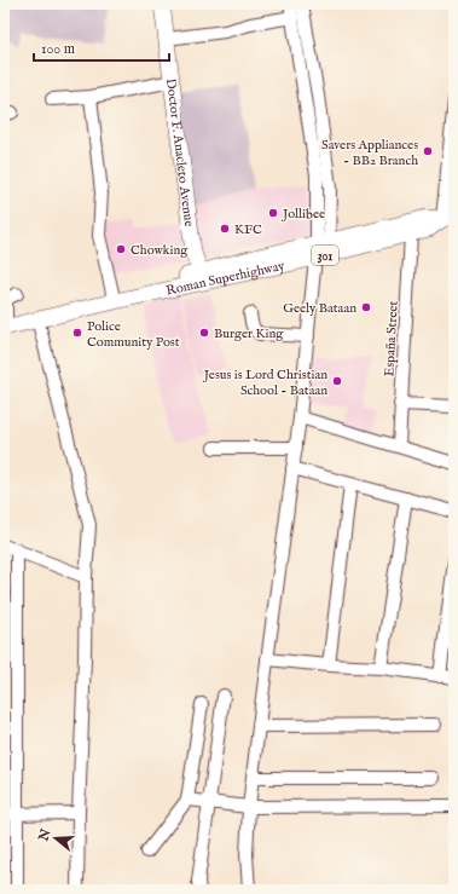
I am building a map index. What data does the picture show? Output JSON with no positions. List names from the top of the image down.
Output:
{
  "streets": {
    "main road": ["Doctor F. Anacleto Avenue", "301", "Roman Superhighway"],
    "street": ["España Street"]
  },
  "crossings": [
    ["Doctor F. Anacleto Avenue", "Roman Superhighway"],
    ["Roman Superhighway", "España Street"]
  ],
  "places": [
    "Savers Appliances - BB2 Branch",
    "Jollibee",
    "KFC",
    "Chowking",
    "Geely Bataan",
    "Police Community Post",
    "Burger King",
    "Jesus is Lord Christian School - Bataan"
  ],
  "scale_bar": "100 m",
  "north": "left"
}
